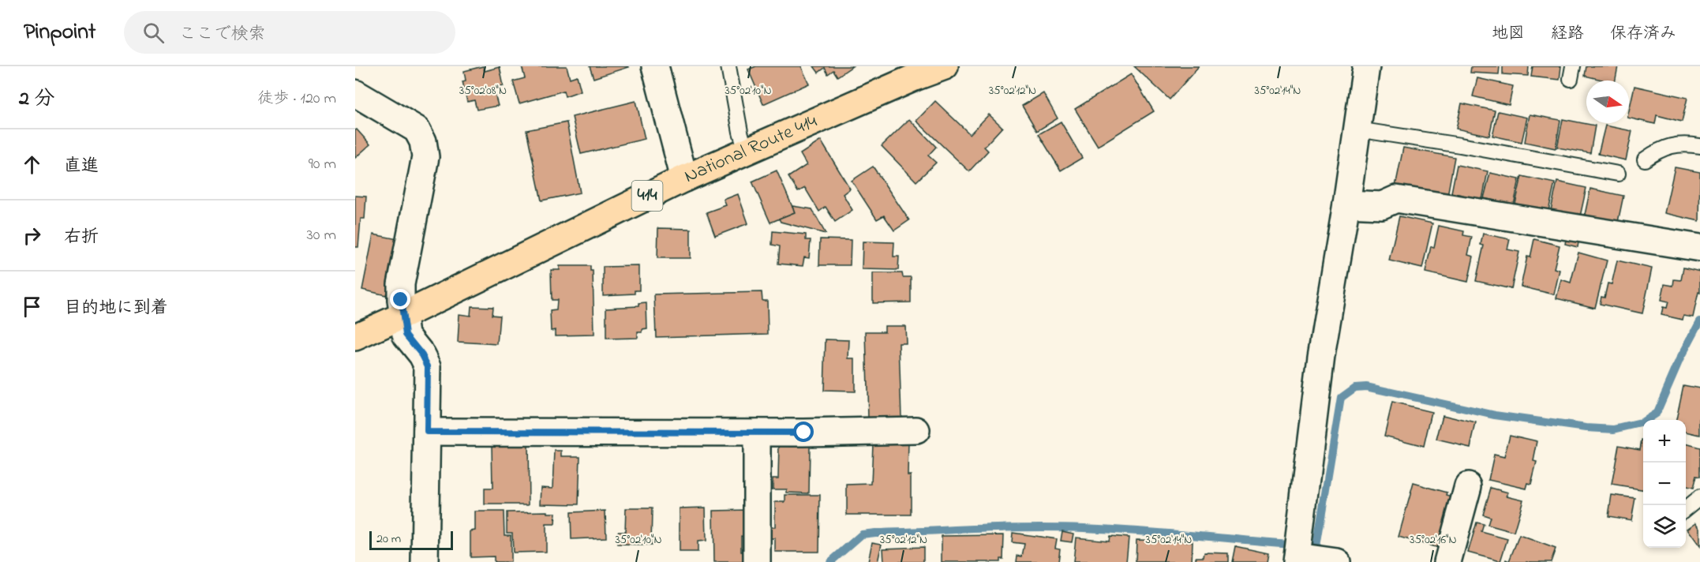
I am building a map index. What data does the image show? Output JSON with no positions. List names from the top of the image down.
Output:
{
  "streets": {
    "highway": ["National Route 414", "414"]
  },
  "scale_bar": "20 m",
  "north": "right",
  "page": {
    "header": "Pinpoint",
    "search": "ここで検索",
    "nav": ["地図", "経路", "保存済み"],
    "heading": ["2 分", "徒歩 · 120 m"],
    "list": [
      ["直進", "90 m"],
      ["右折", "30 m"],
      "目的地に到着"
    ],
    "map_buttons": ["+", "−"],
    "scale": "20 m"
  },
  "coordinates": [
    "35°02'08\"N",
    "35°02'10\"N",
    "35°02'12\"N",
    "35°02'14\"N",
    "35°02'16\"N"
  ]
}
